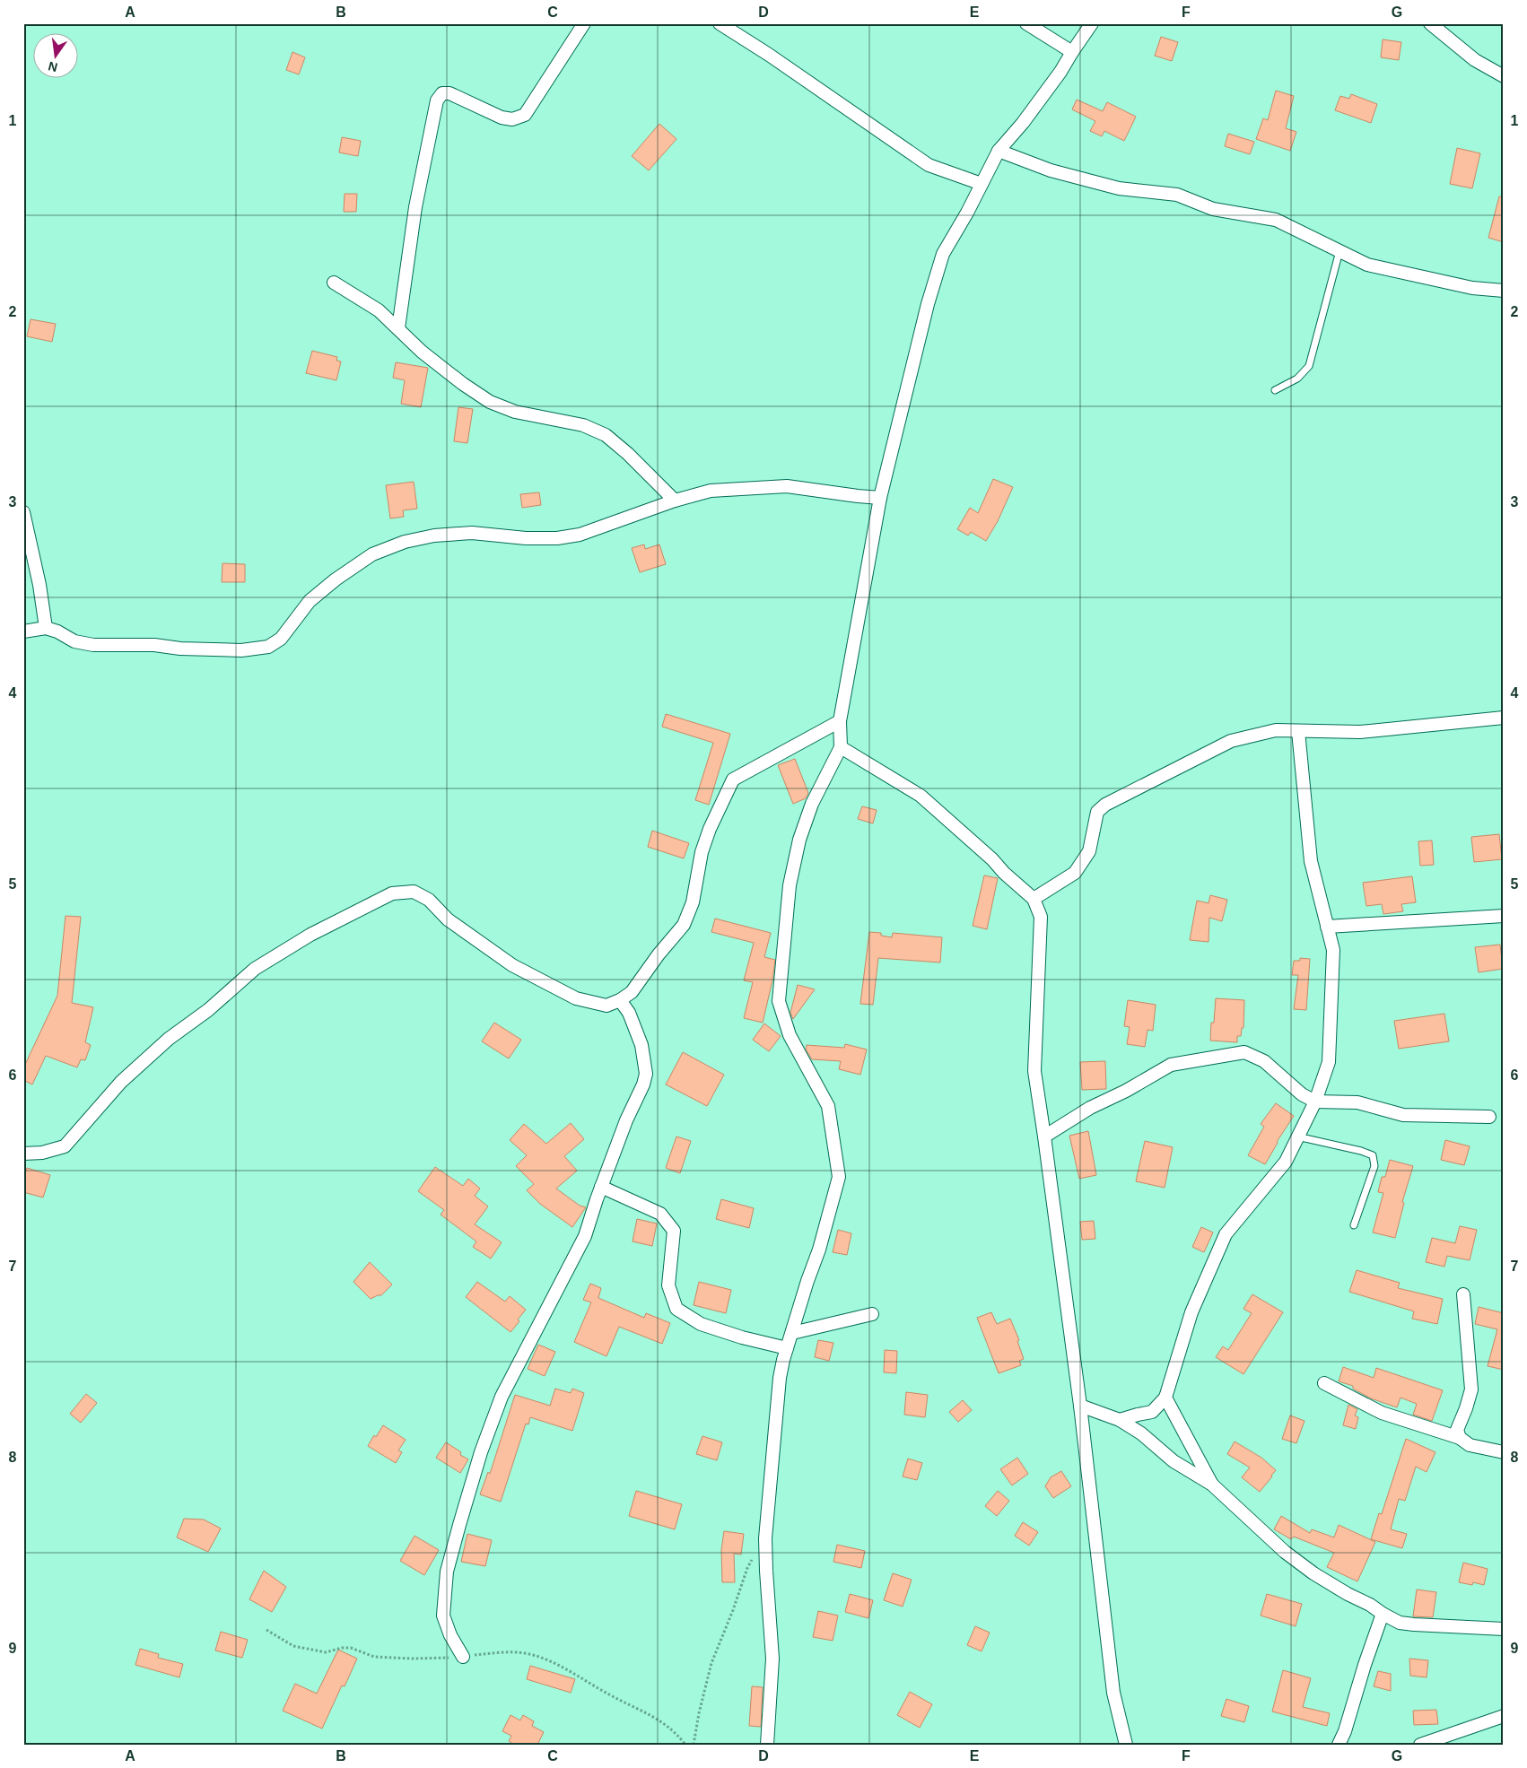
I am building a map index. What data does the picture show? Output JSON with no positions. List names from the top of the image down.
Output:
{
  "north": "bottom",
  "grid": {
    "columns": [
      "A",
      "B",
      "C",
      "D",
      "E",
      "F",
      "G"
    ],
    "rows": [
      "1",
      "2",
      "3",
      "4",
      "5",
      "6",
      "7",
      "8",
      "9"
    ]
  }
}
